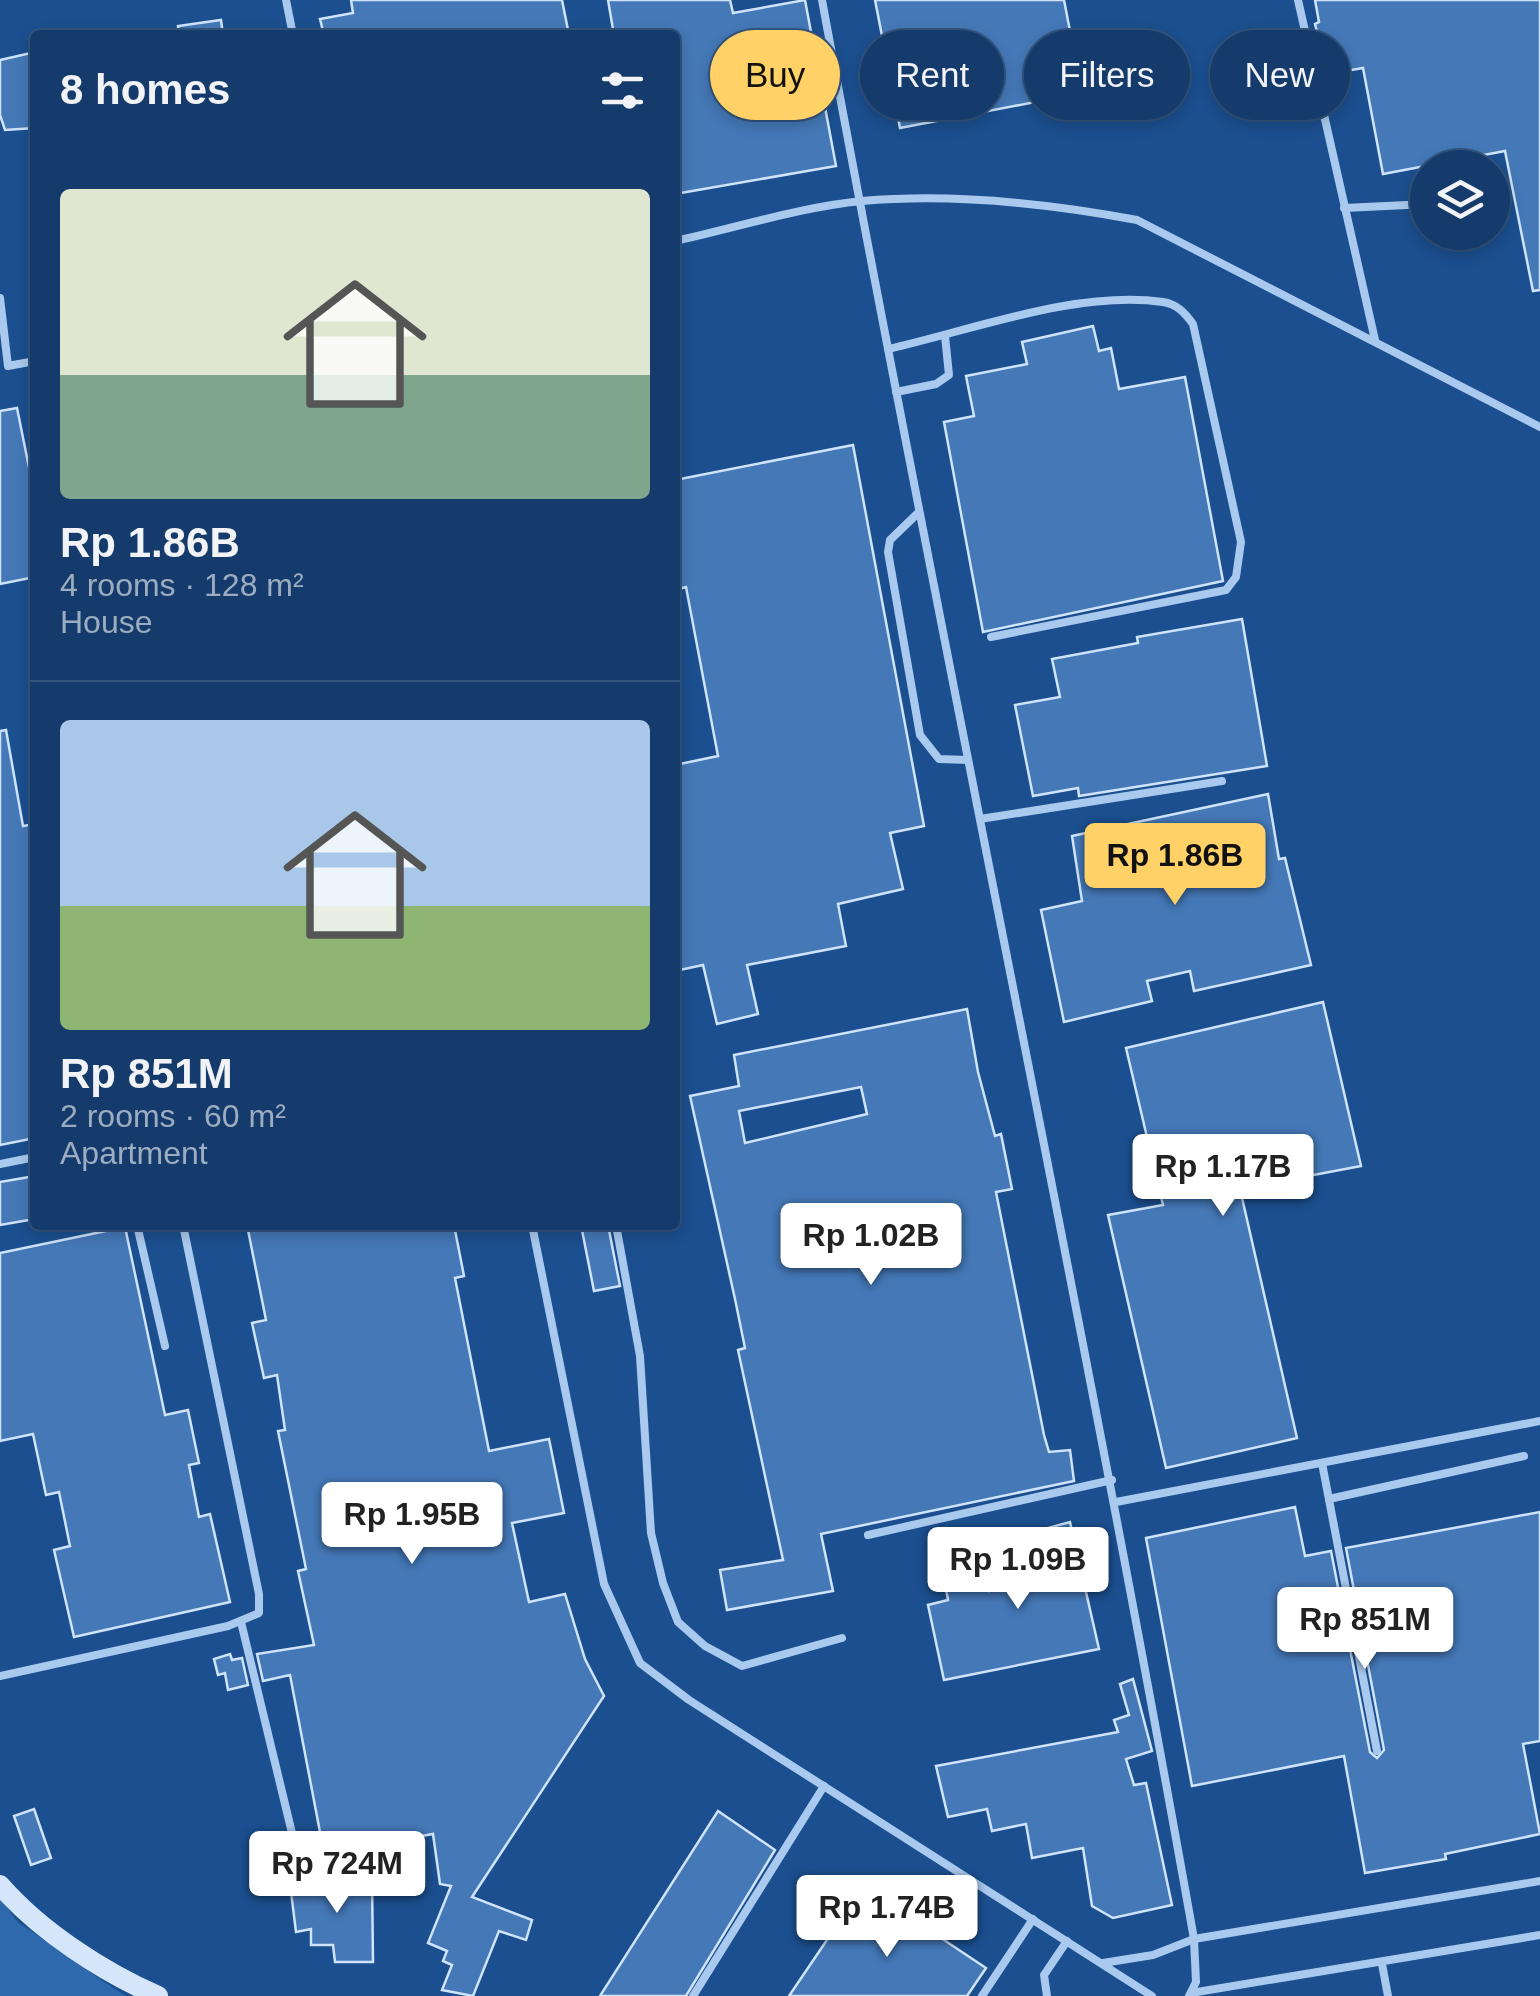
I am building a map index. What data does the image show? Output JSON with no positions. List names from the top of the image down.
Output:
{
  "page": {
    "chip": [
      "Buy",
      "Rent",
      "Filters",
      "New"
    ],
    "heading": "8 homes",
    "list": [
      {
        "name": "Rp 1.86B",
        "note": "4 rooms · 128 m² · House"
      },
      {
        "name": "Rp 851M",
        "note": "2 rooms · 60 m² · Apartment"
      }
    ],
    "price": [
      "Rp 1.86B",
      "Rp 1.17B",
      "Rp 1.02B",
      "Rp 1.95B",
      "Rp 1.09B",
      "Rp 851M",
      "Rp 724M",
      "Rp 1.74B"
    ]
  }
}
